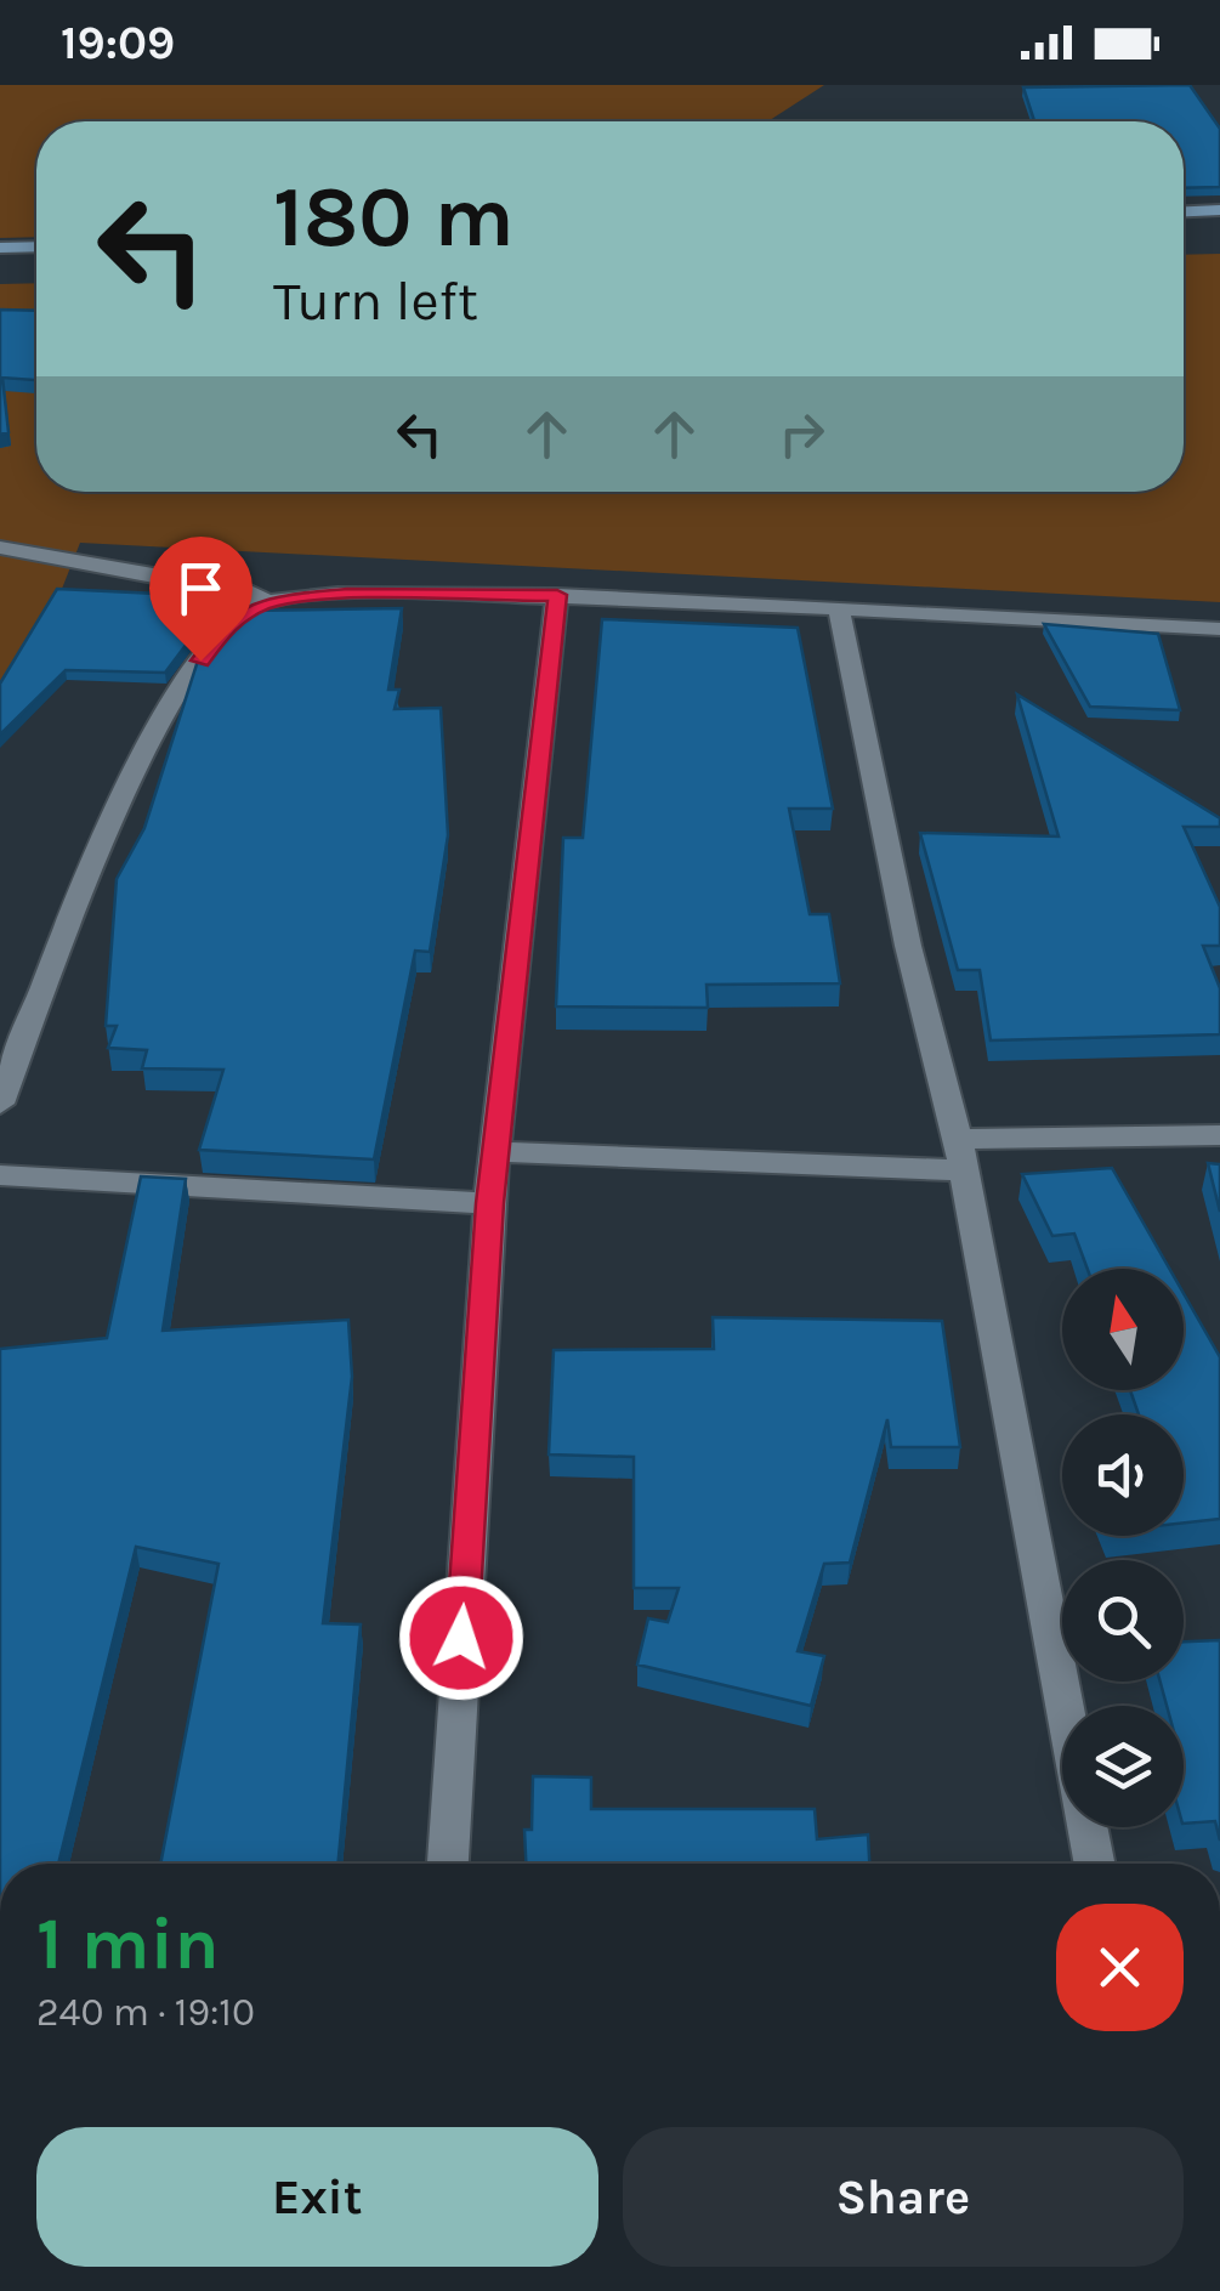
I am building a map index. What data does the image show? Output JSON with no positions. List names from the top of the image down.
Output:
{
  "north": "top",
  "page": {
    "status": "19:09",
    "turn": ["180 m", "Turn left"],
    "heading": ["1 min", "240 m · 19:10"],
    "buttons": ["Exit", "Share"]
  }
}
